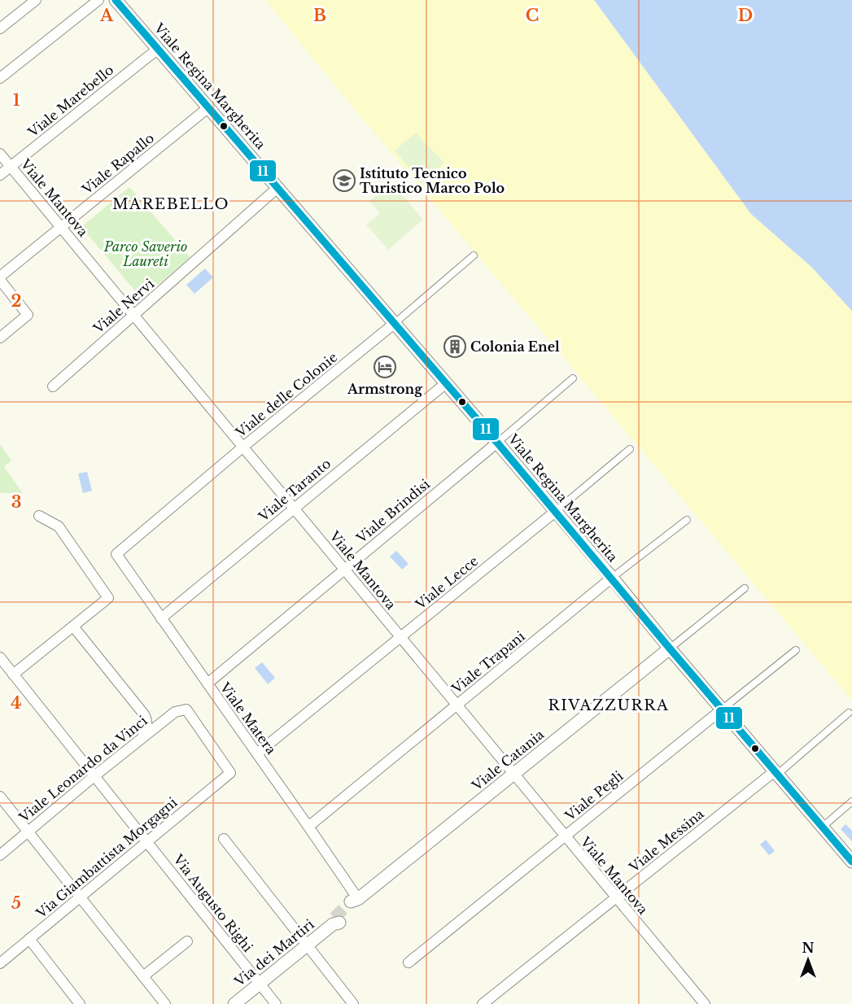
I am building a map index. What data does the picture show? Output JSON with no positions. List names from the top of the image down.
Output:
{
  "streets": {
    "street": [
      "Viale Regina Margherita",
      "Viale Marebello",
      "Viale Rapallo",
      "Viale Mantova",
      "Viale Nervi",
      "Viale delle Colonie",
      "Viale Taranto",
      "Viale Brindisi",
      "Viale Lecce",
      "Viale Trapani",
      "Viale Matera",
      "Viale Catania",
      "Viale Leonardo da Vinci",
      "Viale Pegli",
      "Viale Messina",
      "Via Giambattista Morgagni",
      "Via Augusto Righi",
      "Via dei Martiri"
    ]
  },
  "crossings": [
    ["Viale Regina Margherita", "Viale Marebello"],
    ["Viale Regina Margherita", "Viale Rapallo"],
    ["Viale Regina Margherita", "Viale Nervi"],
    ["Viale Regina Margherita", "Viale delle Colonie"],
    ["Viale Regina Margherita", "Viale Taranto"],
    ["Viale Regina Margherita", "Viale Brindisi"],
    ["Viale Regina Margherita", "Viale Lecce"],
    ["Viale Regina Margherita", "Viale Trapani"],
    ["Viale Regina Margherita", "Viale Catania"],
    ["Viale Regina Margherita", "Viale Pegli"],
    ["Viale Regina Margherita", "Viale Messina"],
    ["Viale Marebello", "Viale Mantova"],
    ["Viale Rapallo", "Viale Mantova"],
    ["Viale Mantova", "Viale Nervi"],
    ["Viale Mantova", "Viale delle Colonie"],
    ["Viale Mantova", "Viale Taranto"],
    ["Viale Mantova", "Viale Brindisi"],
    ["Viale Mantova", "Viale Lecce"],
    ["Viale Mantova", "Viale Trapani"],
    ["Viale Mantova", "Viale Catania"],
    ["Viale Mantova", "Viale Pegli"],
    ["Viale Mantova", "Viale Messina"],
    ["Viale delle Colonie", "Viale Matera"],
    ["Viale Taranto", "Viale Matera"],
    ["Viale Brindisi", "Viale Matera"],
    ["Viale Lecce", "Viale Matera"],
    ["Viale Trapani", "Viale Matera"],
    ["Viale Matera", "Viale Catania"],
    ["Viale Leonardo da Vinci", "Via Giambattista Morgagni"],
    ["Viale Leonardo da Vinci", "Via Augusto Righi"],
    ["Via Giambattista Morgagni", "Via Augusto Righi"],
    ["Via Augusto Righi", "Via dei Martiri"]
  ],
  "districts": ["MAREBELLO", "RIVAZZURRA"],
  "parks": ["Parco Saverio Laureti"],
  "places": {
    "school or university": ["Istituto Tecnico Turistico Marco Polo"],
    "building": ["Colonia Enel"],
    "hotel": ["Armstrong"]
  },
  "lines": ["transit line 11"],
  "north": "top",
  "grid": {
    "columns": [
      "A",
      "B",
      "C",
      "D"
    ],
    "rows": [
      "1",
      "2",
      "3",
      "4",
      "5"
    ]
  }
}
